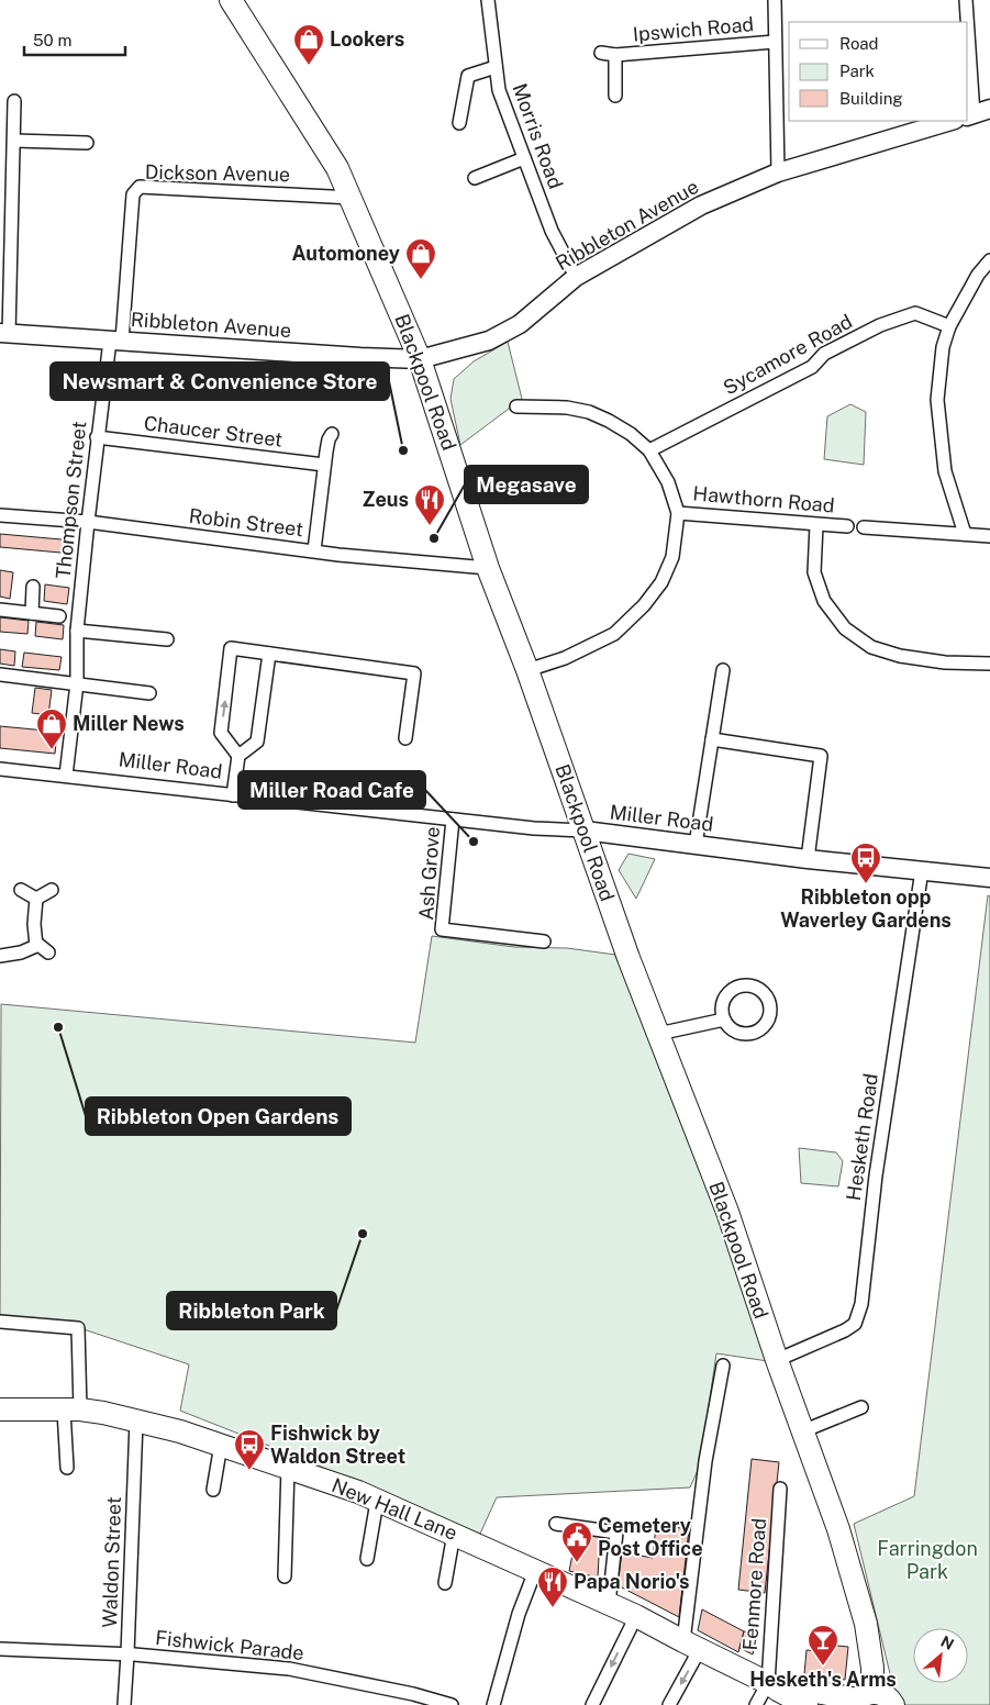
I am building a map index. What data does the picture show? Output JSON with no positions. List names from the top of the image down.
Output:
{
  "streets": {
    "highway": ["Blackpool Road", "New Hall Lane"],
    "main road": ["Ribbleton Avenue", "Miller Road"],
    "street": [
      "Ipswich Road",
      "Morris Road",
      "Dickson Avenue",
      "Sycamore Road",
      "Chaucer Street",
      "Thompson Street",
      "Hawthorn Road",
      "Robin Street",
      "Ash Grove",
      "Hesketh Road",
      "Waldon Street",
      "Fenmore Road",
      "Fishwick Parade"
    ]
  },
  "crossings": [
    ["Morris Road", "Ribbleton Avenue"],
    ["Dickson Avenue", "Ribbleton Avenue"],
    ["Dickson Avenue", "Blackpool Road"],
    ["Dickson Avenue", "Thompson Street"],
    ["Ribbleton Avenue", "Blackpool Road"],
    ["Ribbleton Avenue", "Thompson Street"],
    ["Blackpool Road", "Robin Street"],
    ["Blackpool Road", "Miller Road"],
    ["Blackpool Road", "Hesketh Road"],
    ["Blackpool Road", "New Hall Lane"],
    ["Chaucer Street", "Thompson Street"],
    ["Thompson Street", "Robin Street"],
    ["Thompson Street", "Miller Road"],
    ["Miller Road", "Ash Grove"],
    ["Miller Road", "Hesketh Road"],
    ["New Hall Lane", "Waldon Street"],
    ["New Hall Lane", "Fenmore Road"],
    ["Waldon Street", "Fishwick Parade"]
  ],
  "parks": ["Farringdon Park"],
  "places": {
    "shop": ["Lookers", "Automoney", "Miller News"],
    "other": [
      "Newsmart & Convenience Store",
      "Megasave",
      "Miller Road Cafe",
      "Ribbleton Open Gardens",
      "Ribbleton Park"
    ],
    "restaurant": ["Zeus", "Papa Norio's"],
    "bus stop": ["Ribbleton opp Waverley Gardens", "Fishwick by Waldon Street"],
    "public building": ["Cemetery Post Office"],
    "bar": ["Hesketh's Arms"]
  },
  "legend": ["Road", "Park", "Building"],
  "scale_bar": "50 m",
  "north": "top right"
}
